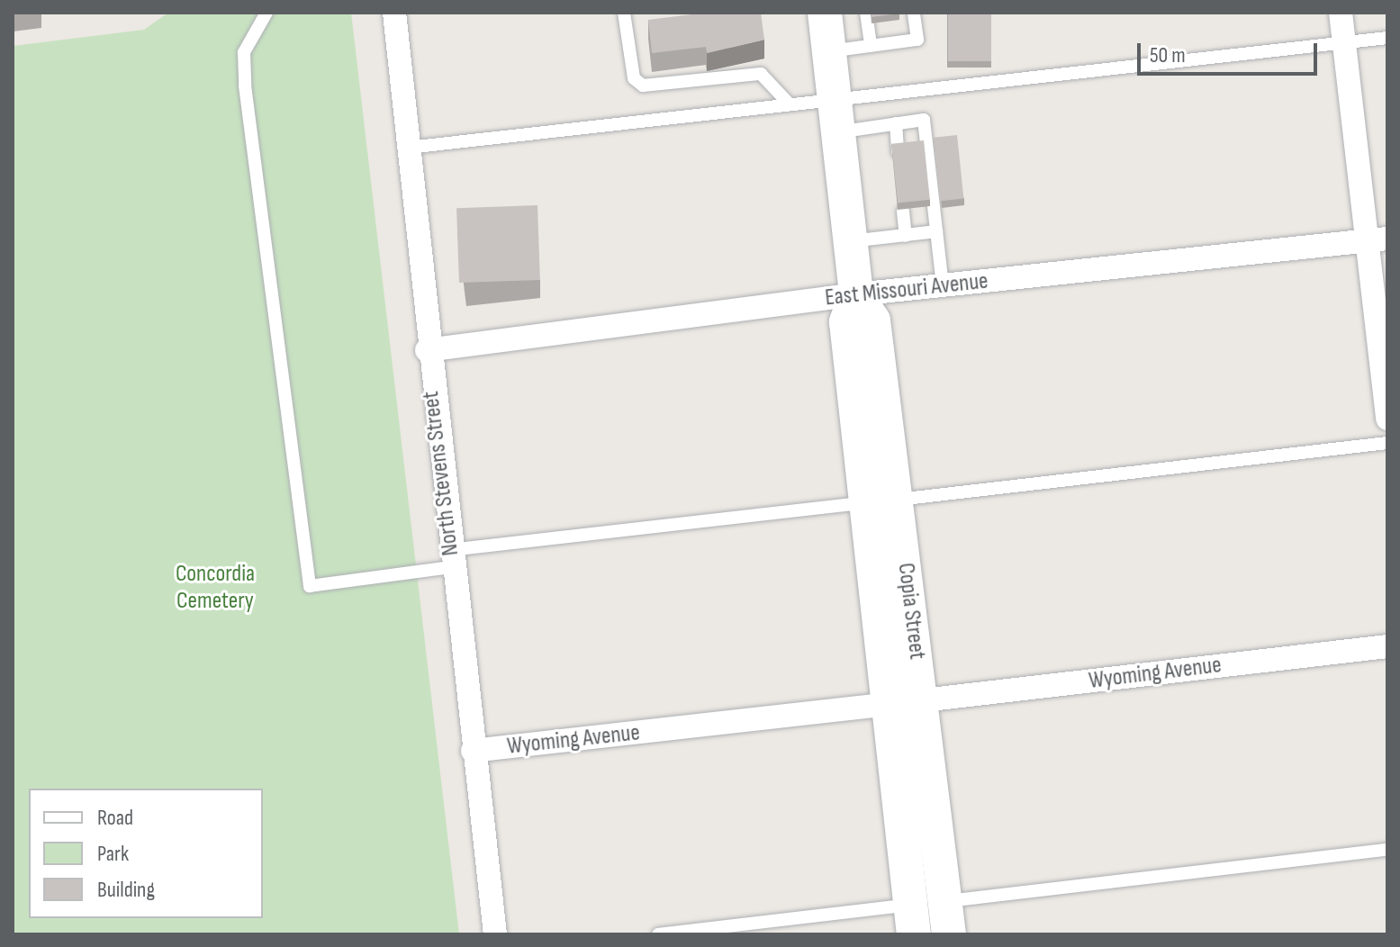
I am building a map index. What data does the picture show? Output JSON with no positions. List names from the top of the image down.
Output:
{
  "streets": {
    "main road": ["Copia Street"],
    "street": ["East Missouri Avenue", "North Stevens Street", "Wyoming Avenue"]
  },
  "crossings": [
    ["East Missouri Avenue", "North Stevens Street"],
    ["East Missouri Avenue", "Copia Street"],
    ["North Stevens Street", "Wyoming Avenue"],
    ["Copia Street", "Wyoming Avenue"]
  ],
  "parks": ["Concordia Cemetery"],
  "legend": ["Road", "Park", "Building"],
  "scale_bar": "50 m"
}
